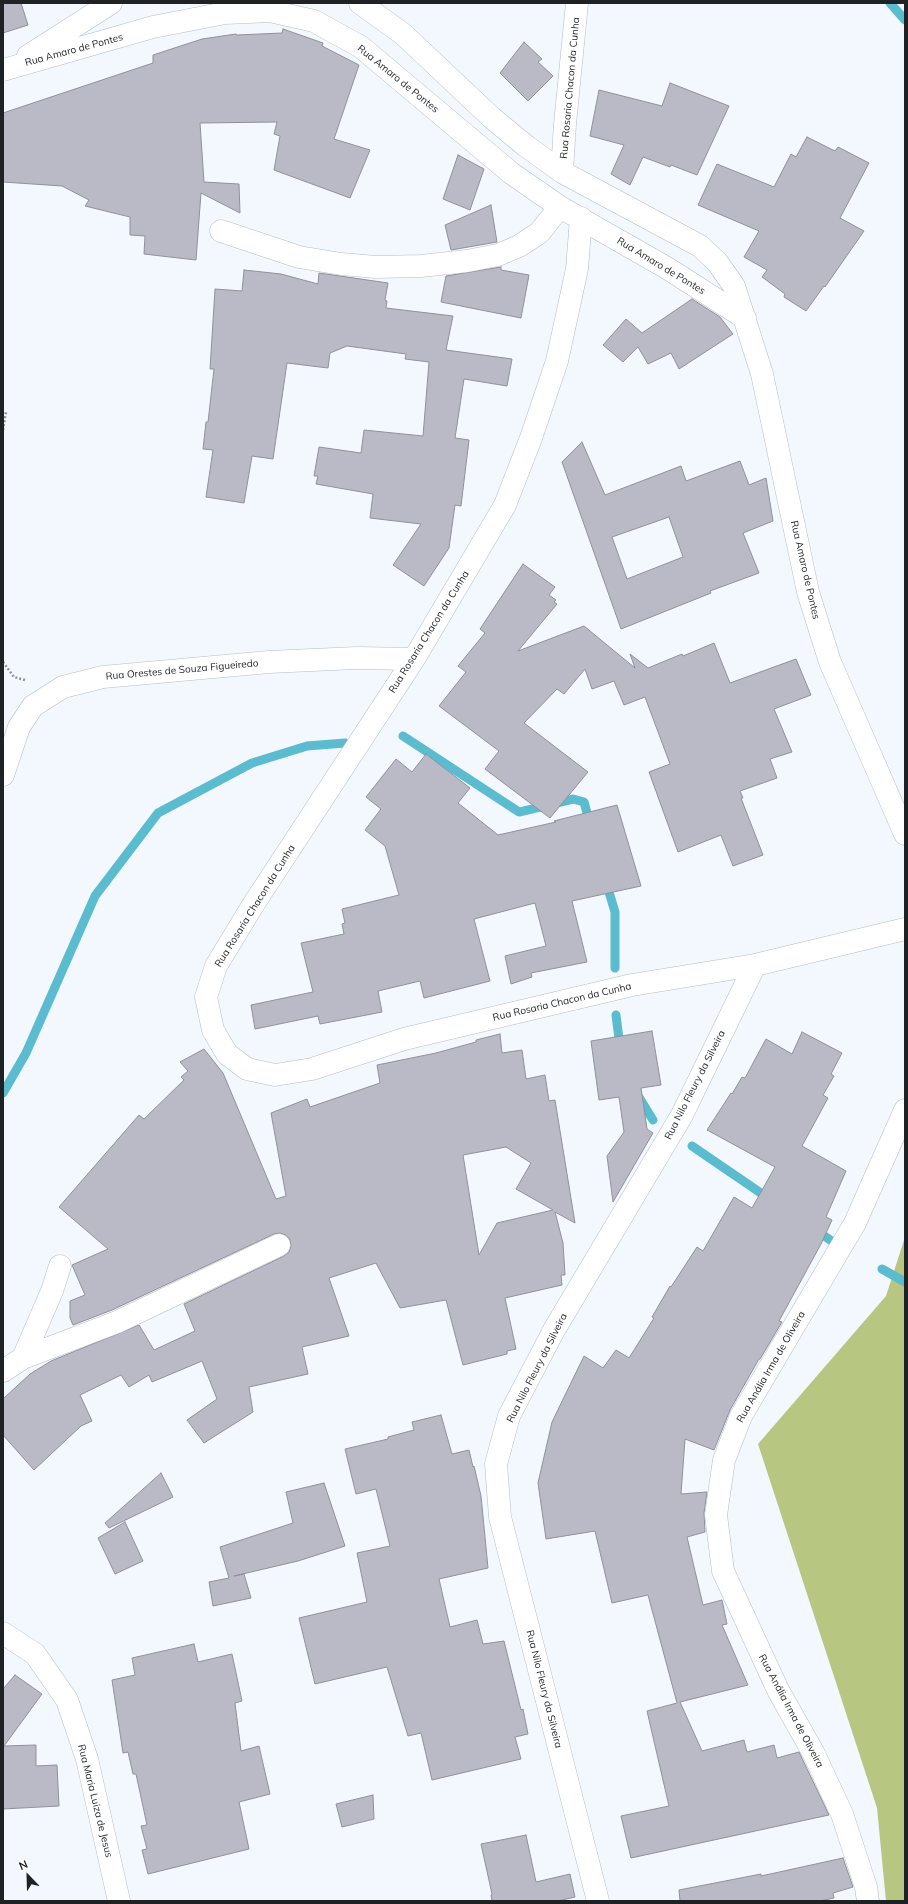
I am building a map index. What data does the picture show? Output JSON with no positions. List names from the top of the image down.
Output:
{
  "streets": {
    "street": [
      "Rua Amaro de Pontes",
      "Rua Rosaria Chacon da Cunha",
      "Rua Orestes de Souza Figueiredo",
      "Rua Nilo Fleury da Silveira",
      "Rua Anália Irma de Oliveira",
      "Rua Maria Luiza de Jesus"
    ]
  },
  "crossings": [
    ["Rua Amaro de Pontes", "Rua Rosaria Chacon da Cunha"],
    ["Rua Rosaria Chacon da Cunha", "Rua Orestes de Souza Figueiredo"],
    ["Rua Rosaria Chacon da Cunha", "Rua Nilo Fleury da Silveira"]
  ],
  "north": "top left"
}
